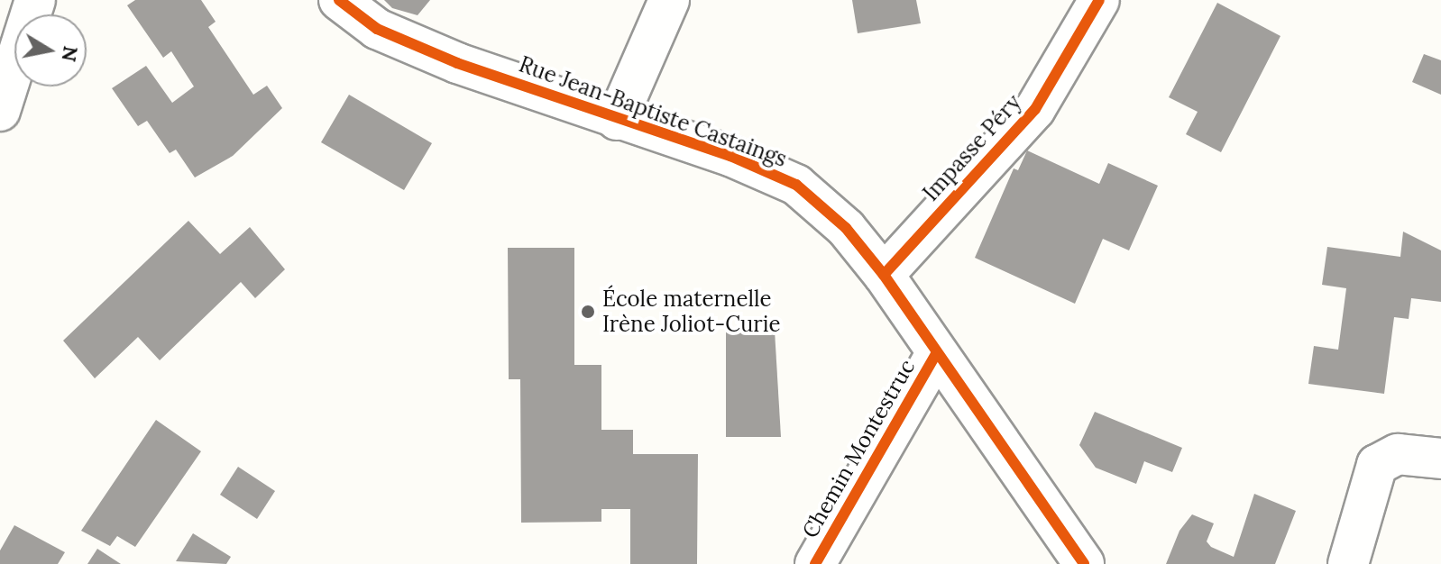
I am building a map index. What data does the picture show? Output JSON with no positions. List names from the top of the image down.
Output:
{
  "streets": {
    "street": ["Rue Jean-Baptiste Castaings", "Impasse Péry", "Chemin Montestruc"]
  },
  "crossings": [
    ["Rue Jean-Baptiste Castaings", "Impasse Péry"],
    ["Rue Jean-Baptiste Castaings", "Chemin Montestruc"]
  ],
  "places": ["École maternelle Irène Joliot-Curie"],
  "north": "right"
}
